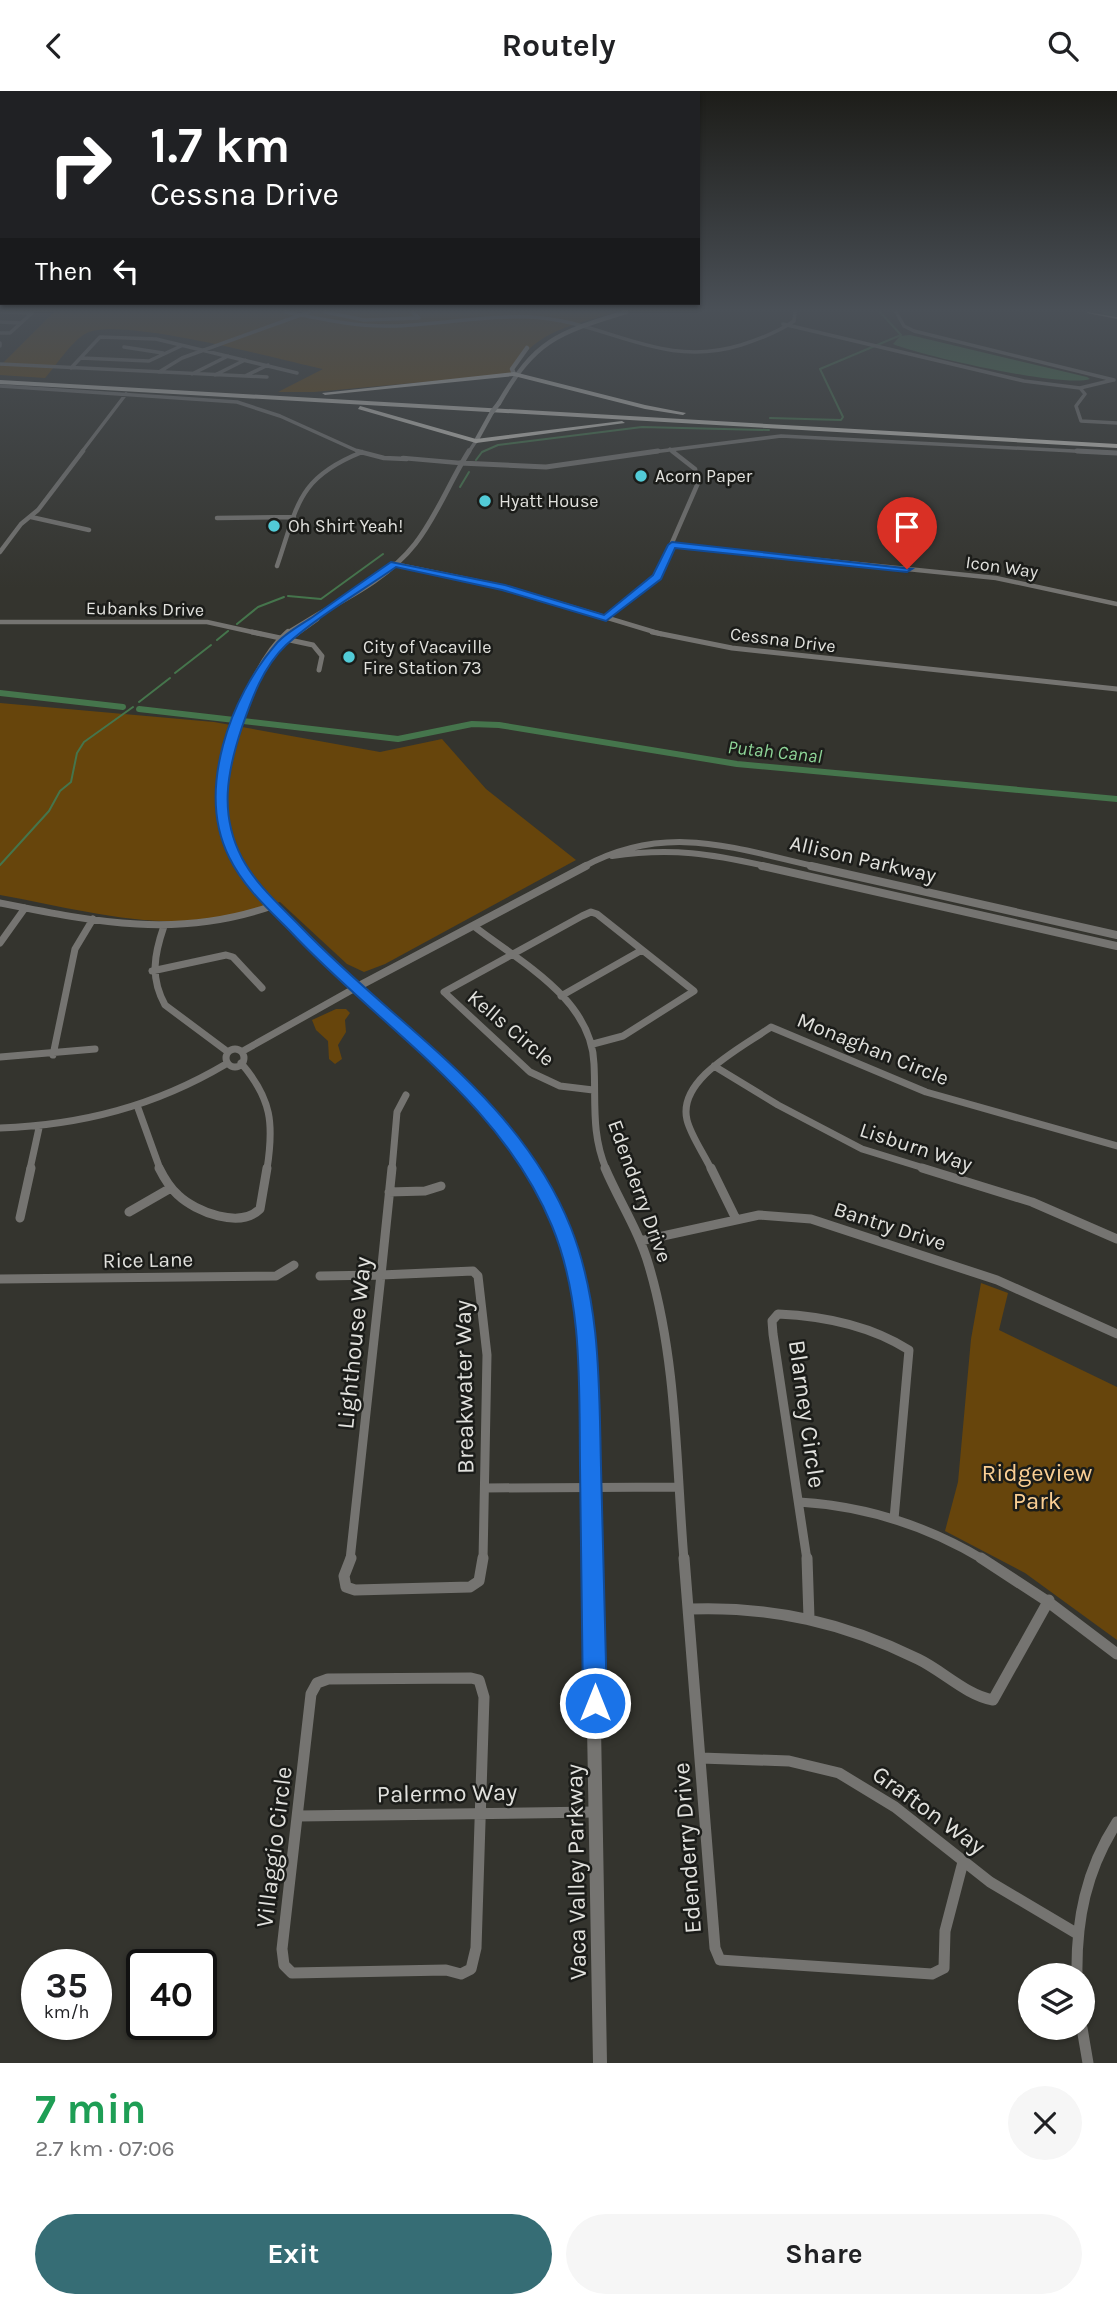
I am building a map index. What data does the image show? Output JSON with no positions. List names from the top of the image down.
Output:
{
  "streets": {
    "main road": ["Vaca Valley Parkway"],
    "street": [
      "Icon Way",
      "Eubanks Drive",
      "Cessna Drive",
      "Allison Parkway",
      "Kells Circle",
      "Monaghan Circle",
      "Lisburn Way",
      "Edenderry Drive",
      "Bantry Drive",
      "Rice Lane",
      "Lighthouse Way",
      "Breakwater Way",
      "Blarney Circle",
      "Palermo Way",
      "Grafton Way",
      "Villaggio Circle"
    ]
  },
  "crossings": [
    ["Eubanks Drive", "Vaca Valley Parkway"],
    ["Cessna Drive", "Vaca Valley Parkway"],
    ["Allison Parkway", "Vaca Valley Parkway"],
    ["Kells Circle", "Edenderry Drive"],
    ["Monaghan Circle", "Lisburn Way"],
    ["Monaghan Circle", "Bantry Drive"],
    ["Edenderry Drive", "Bantry Drive"],
    ["Edenderry Drive", "Grafton Way"],
    ["Lighthouse Way", "Breakwater Way"],
    ["Palermo Way", "Villaggio Circle"],
    ["Palermo Way", "Vaca Valley Parkway"]
  ],
  "water": ["Putah Canal"],
  "parks": ["Ridgeview Park"],
  "places": [
    "Acorn Paper",
    "Hyatt House",
    "Oh Shirt Yeah!",
    "City of Vacaville Fire Station 73"
  ],
  "page": {
    "header": "Routely",
    "turn": ["1.7 km", "Cessna Drive"],
    "then": "Then",
    "speed": "35 km/h",
    "limit": "40",
    "heading": ["7 min", "2.7 km · 07:06"],
    "buttons": ["Exit", "Share"]
  }
}
